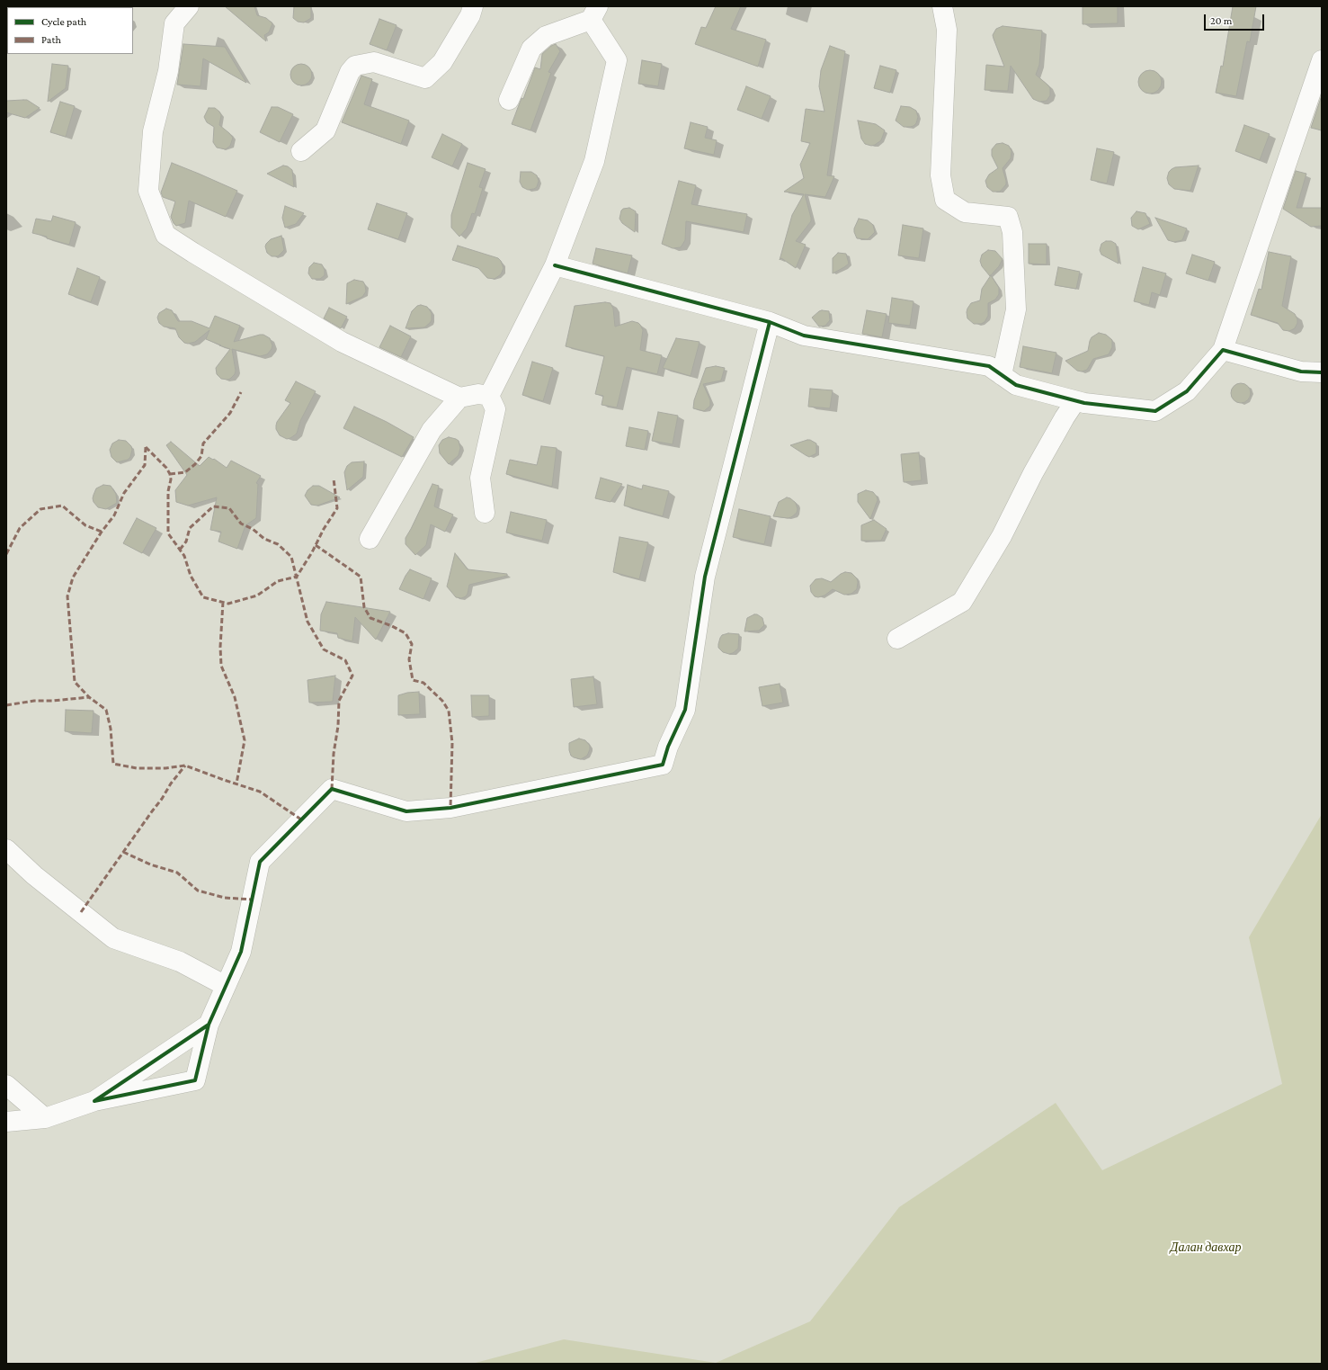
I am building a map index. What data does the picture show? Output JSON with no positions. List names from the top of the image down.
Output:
{
  "parks": ["Далан давхар"],
  "legend": ["Cycle path", "Path"],
  "scale_bar": "20 m"
}
